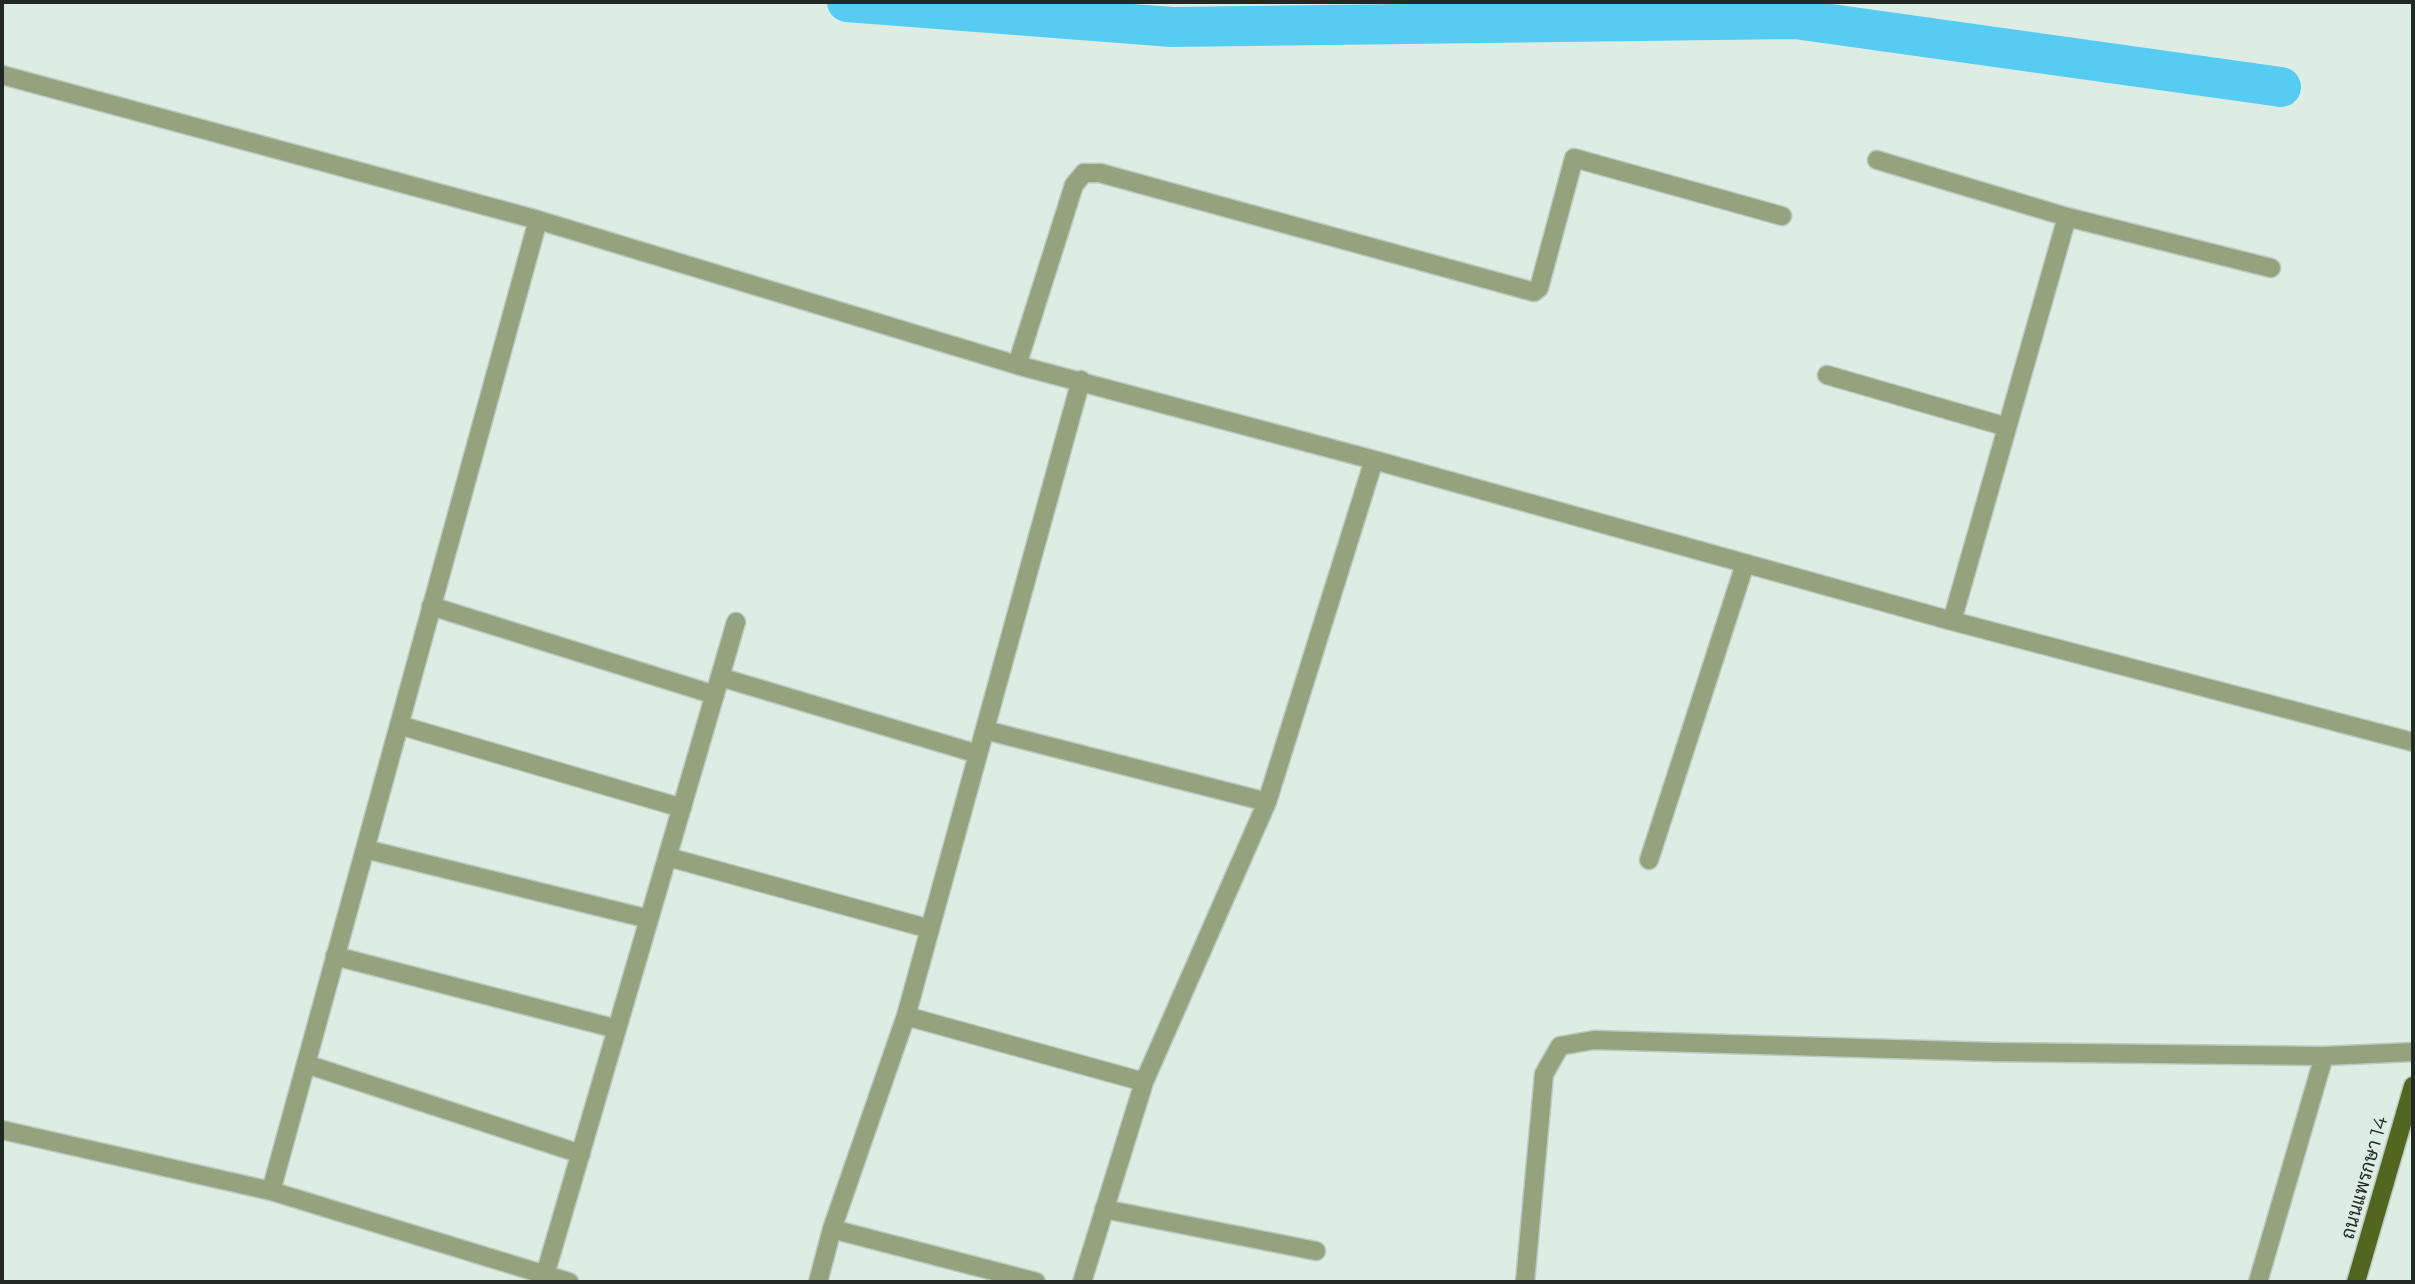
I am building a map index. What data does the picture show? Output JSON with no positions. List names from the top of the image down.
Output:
{
  "streets": {
    "main road": ["ถนนแพรกษา 14"]
  }
}
